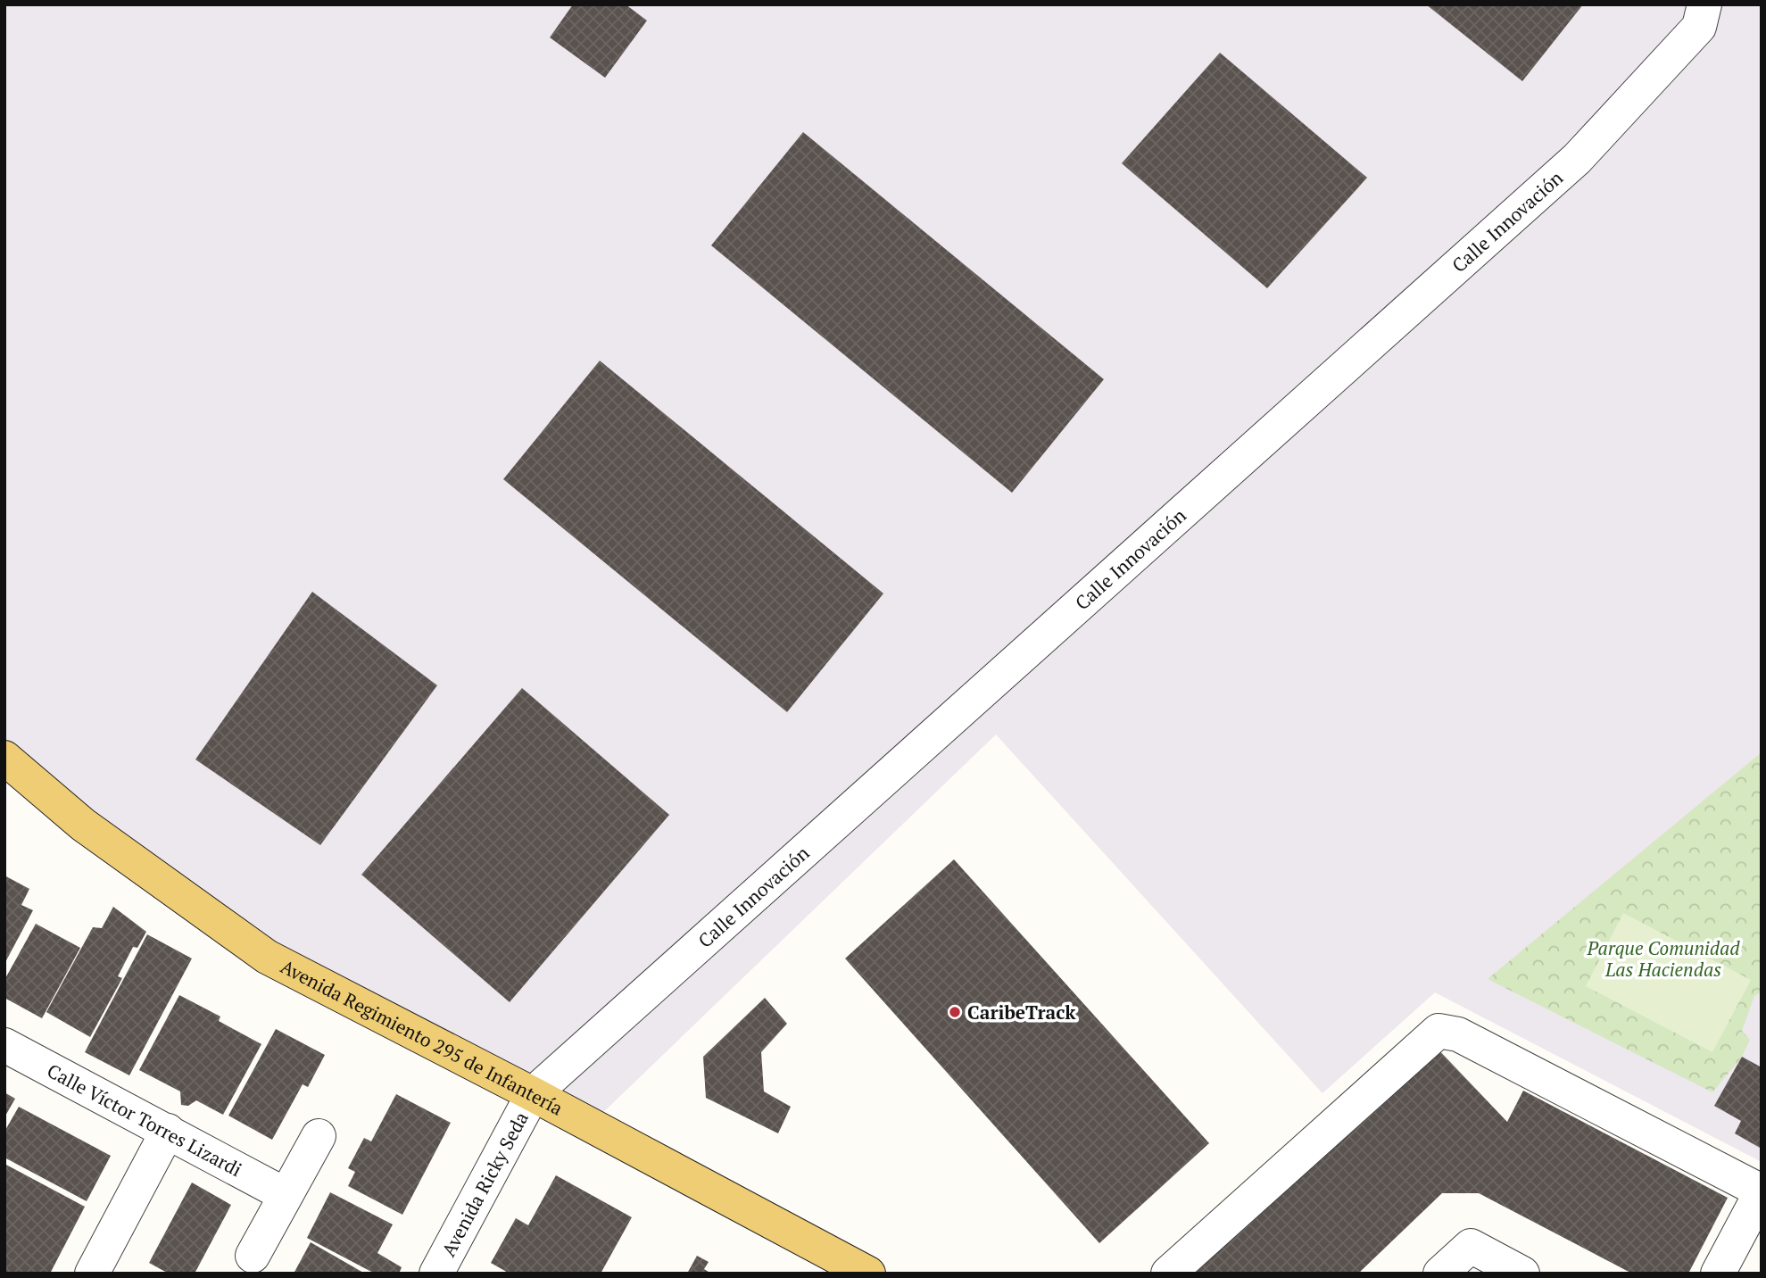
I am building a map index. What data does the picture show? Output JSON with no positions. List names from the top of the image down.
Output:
{
  "streets": {
    "main road": ["Avenida Regimiento 295 de Infantería"],
    "street": ["Calle Innovación", "Calle Víctor Torres Lizardi", "Avenida Ricky Seda"]
  },
  "crossings": [
    ["Calle Innovación", "Avenida Regimiento 295 de Infantería"],
    ["Calle Innovación", "Avenida Ricky Seda"],
    ["Avenida Regimiento 295 de Infantería", "Avenida Ricky Seda"]
  ],
  "parks": ["Parque Comunidad Las Haciendas"],
  "places": ["CaribeTrack"]
}
